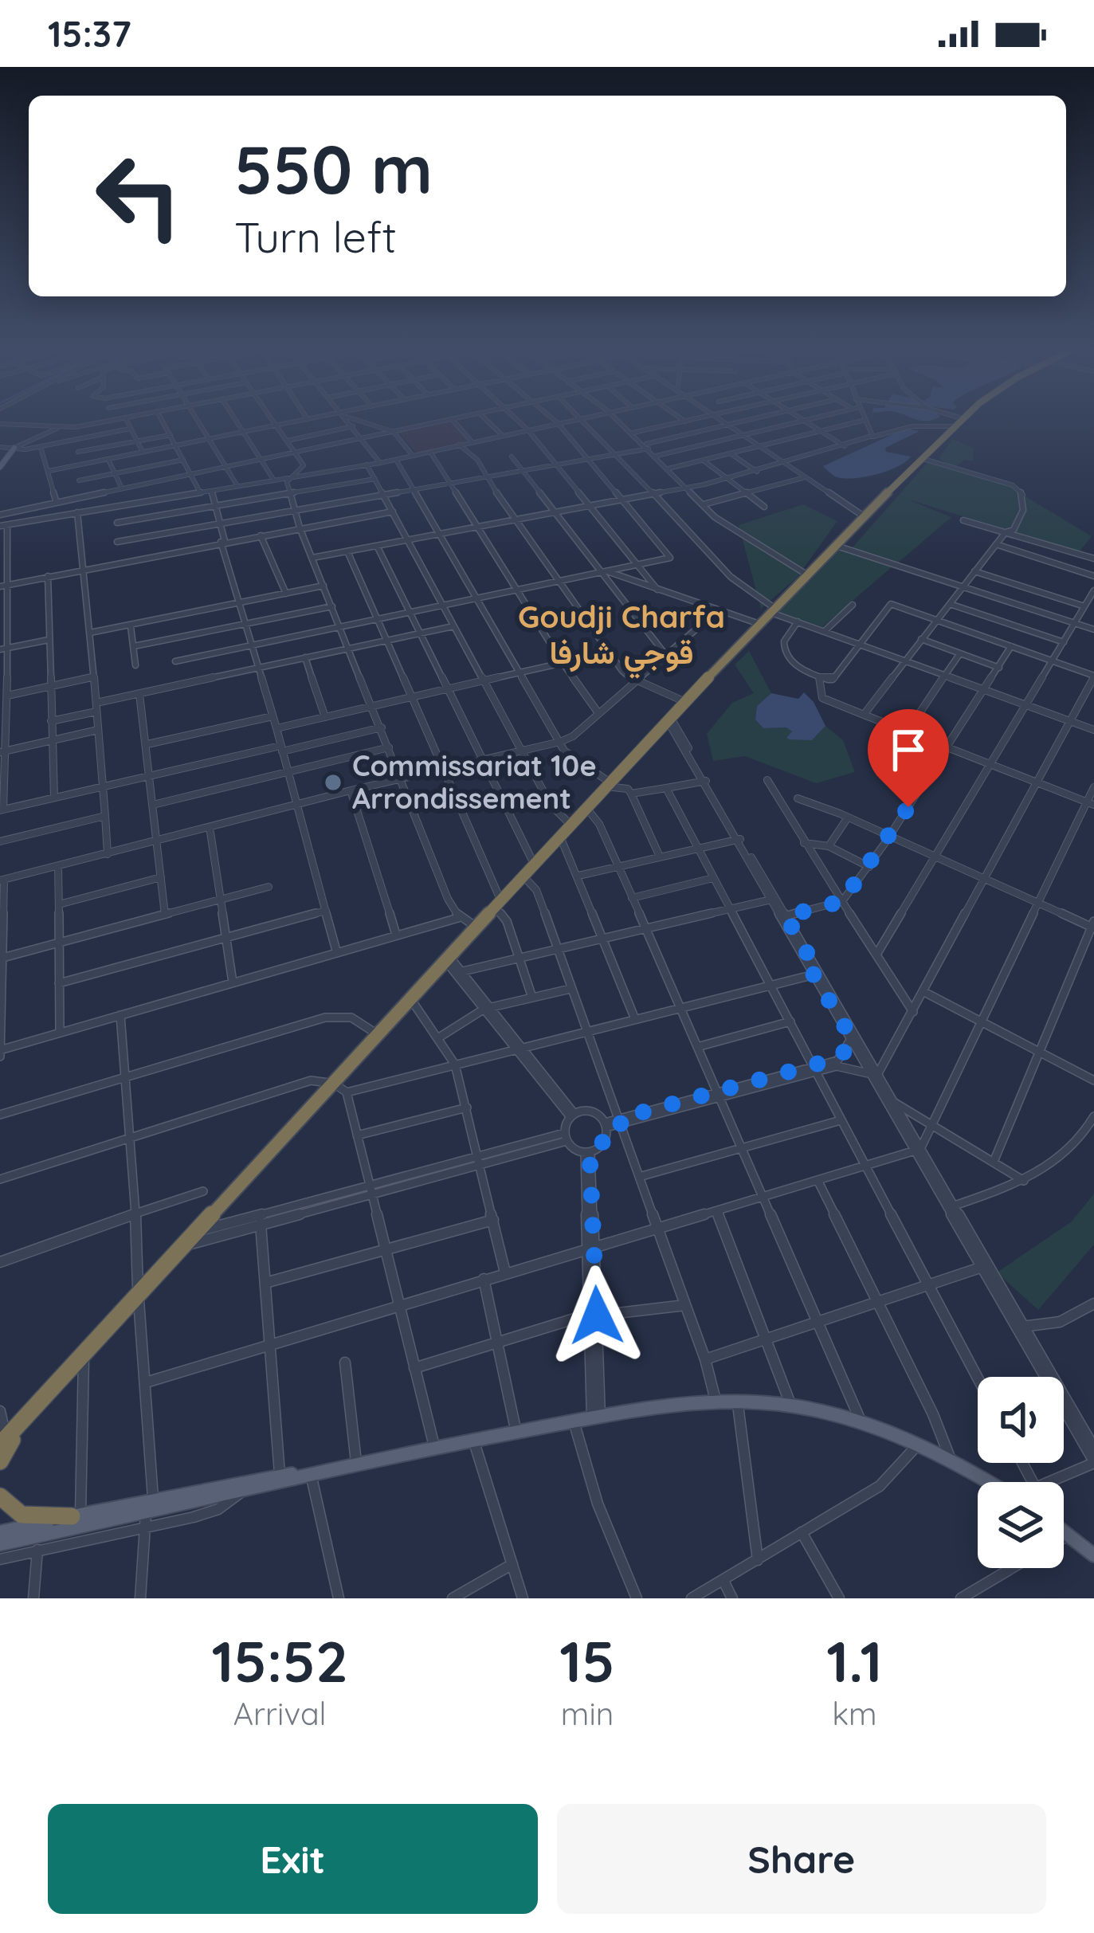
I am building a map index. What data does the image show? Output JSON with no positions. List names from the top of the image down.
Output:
{
  "districts": ["Goudji Charfa قوجي شارفا"],
  "places": ["Commissariat 10e Arrondissement"],
  "page": {
    "status": "15:37",
    "turn": ["550 m", "Turn left"],
    "eta": [
      "15:52",
      "Arrival",
      "15",
      "min",
      "1.1",
      "km"
    ],
    "buttons": ["Exit", "Share"]
  }
}
